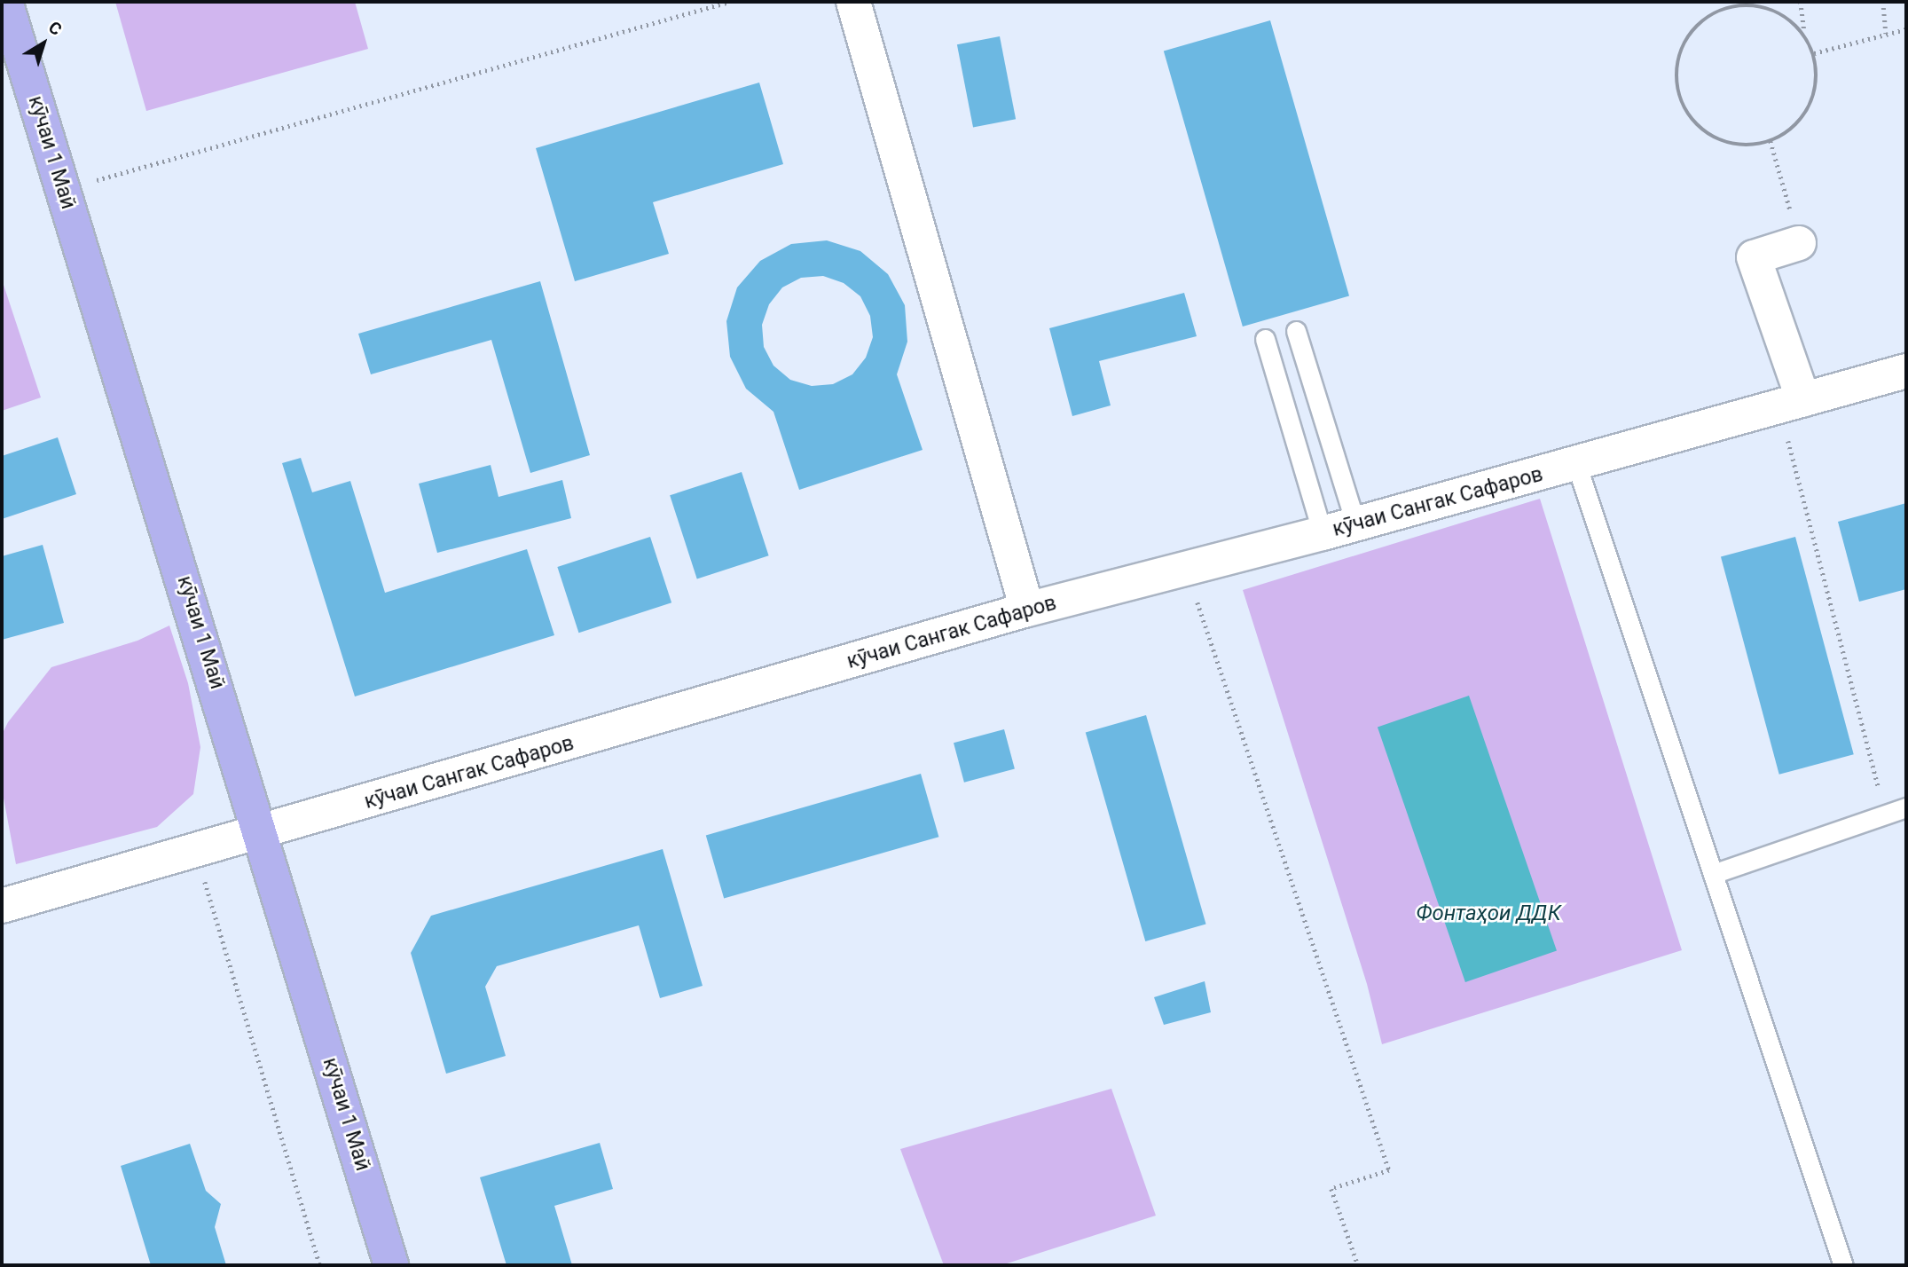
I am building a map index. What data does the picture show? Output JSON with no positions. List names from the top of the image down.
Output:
{
  "streets": {
    "main road": ["кӯчаи 1 Май"],
    "street": ["кӯчаи Сангак Сафаров"]
  },
  "crossings": [
    ["кӯчаи 1 Май", "кӯчаи Сангак Сафаров"]
  ],
  "water": ["Фонтаҳои ДДК"],
  "north": "top right"
}
